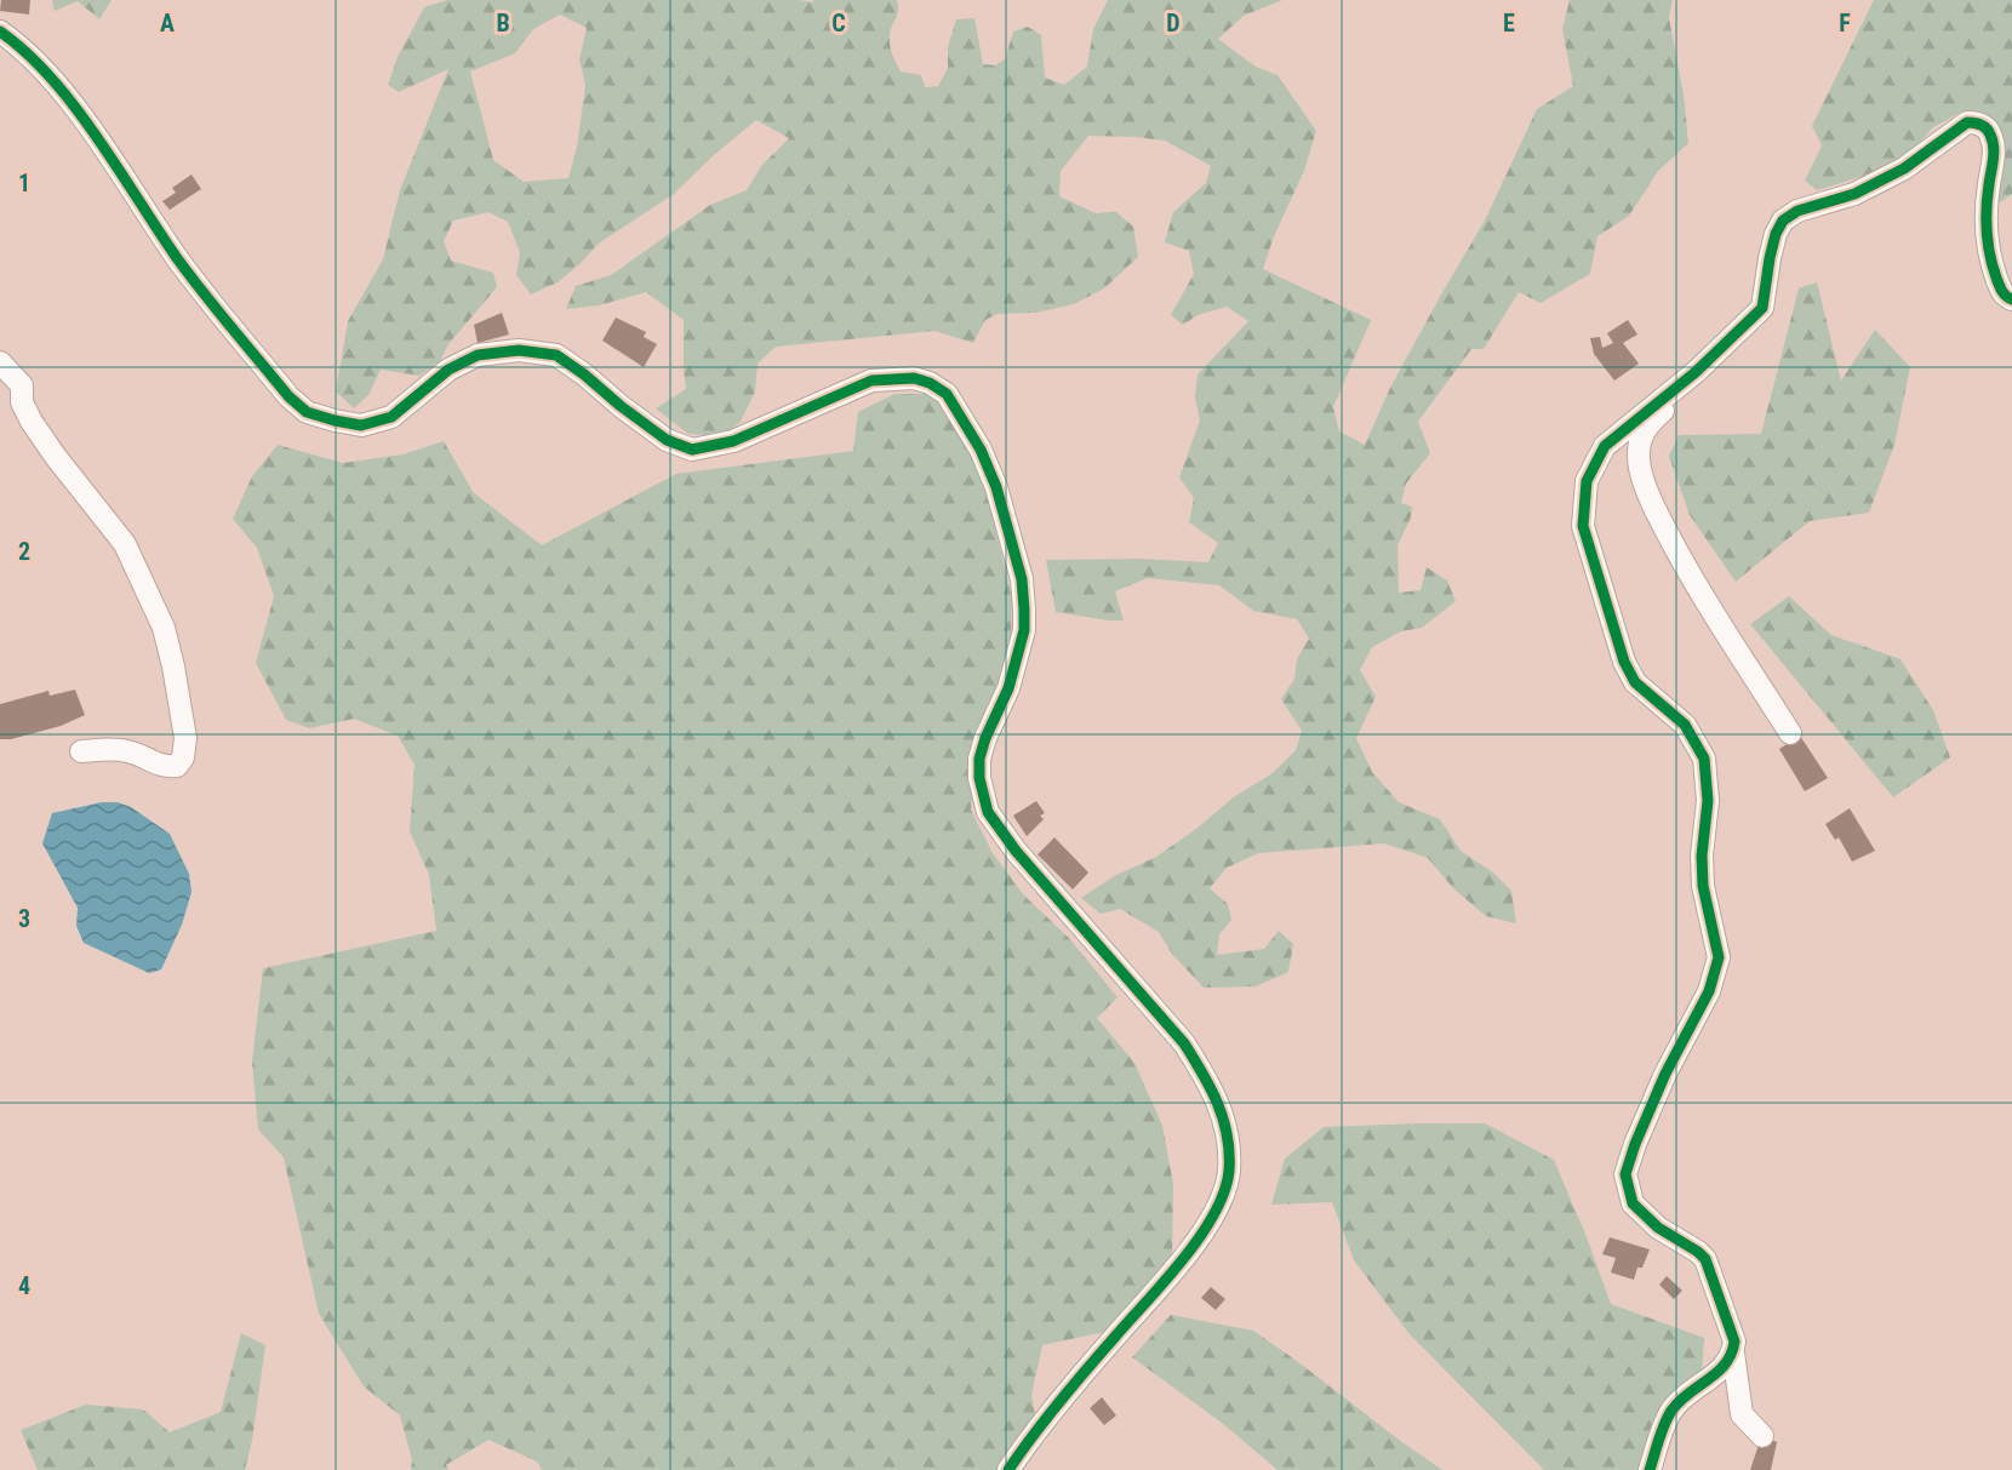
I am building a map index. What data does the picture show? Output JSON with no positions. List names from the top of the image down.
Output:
{
  "grid": {
    "columns": [
      "A",
      "B",
      "C",
      "D",
      "E",
      "F"
    ],
    "rows": [
      "1",
      "2",
      "3",
      "4"
    ]
  }
}
